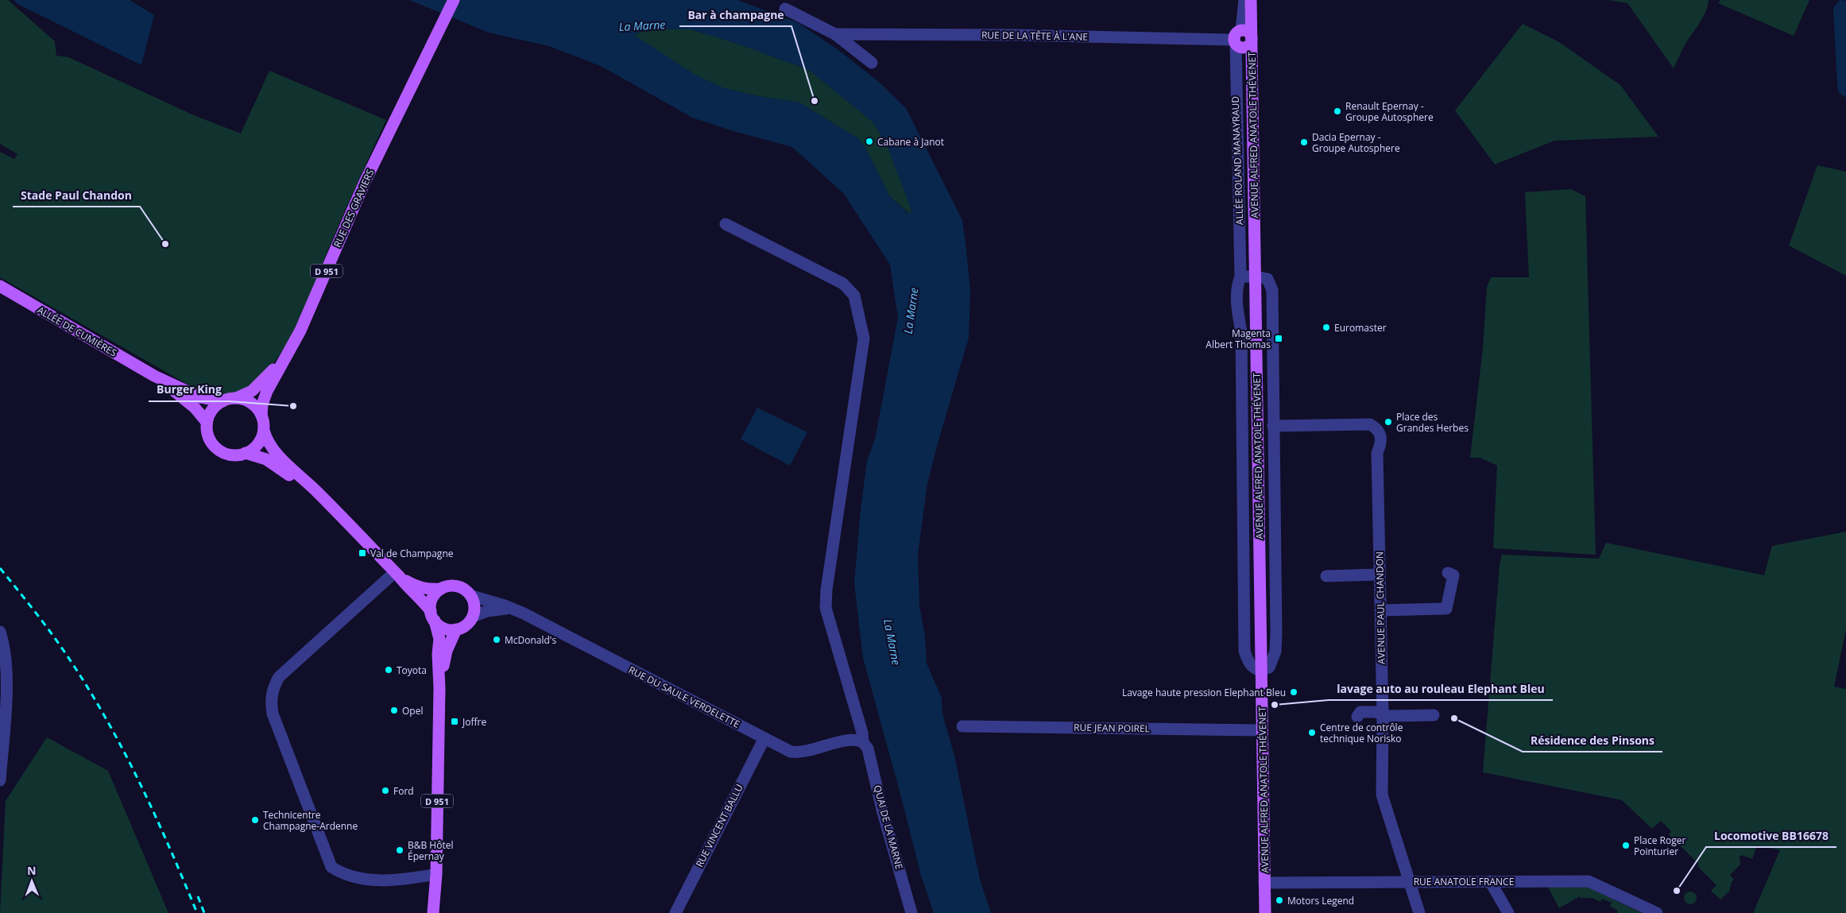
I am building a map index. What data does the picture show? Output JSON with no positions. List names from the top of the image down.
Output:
{
  "streets": {
    "main road": [
      "AVENUE ALFRED ANATOLE THÉVENET",
      "RUE DES GRAVIERS",
      "D 951",
      "ALLÉE DE CUMIÈRES"
    ],
    "street": [
      "RUE DE LA TÊTE À L'ANE",
      "ALLÉE ROLAND MANAYRAUD",
      "AVENUE PAUL CHANDON",
      "RUE DU SAULE VERDELETTE",
      "RUE JEAN POIREL",
      "RUE VINCENT BALLU",
      "QUAI DE LA MARNE",
      "RUE ANATOLE FRANCE"
    ]
  },
  "crossings": [
    ["RUE DE LA TÊTE À L'ANE", "AVENUE ALFRED ANATOLE THÉVENET"],
    ["RUE DE LA TÊTE À L'ANE", "ALLÉE ROLAND MANAYRAUD"],
    ["AVENUE ALFRED ANATOLE THÉVENET", "ALLÉE ROLAND MANAYRAUD"],
    ["AVENUE ALFRED ANATOLE THÉVENET", "RUE JEAN POIREL"],
    ["AVENUE ALFRED ANATOLE THÉVENET", "RUE ANATOLE FRANCE"],
    ["RUE DES GRAVIERS", "D 951"],
    ["RUE DES GRAVIERS", "ALLÉE DE CUMIÈRES"],
    ["D 951", "ALLÉE DE CUMIÈRES"],
    ["D 951", "RUE DU SAULE VERDELETTE"],
    ["AVENUE PAUL CHANDON", "RUE ANATOLE FRANCE"],
    ["RUE DU SAULE VERDELETTE", "RUE VINCENT BALLU"],
    ["RUE DU SAULE VERDELETTE", "QUAI DE LA MARNE"]
  ],
  "water": ["La Marne"],
  "places": {
    "other": [
      "Bar à champagne",
      "Renault Epernay - Groupe Autosphere",
      "Cabane à Janot",
      "Dacia Epernay - Groupe Autosphere",
      "Stade Paul Chandon",
      "Euromaster",
      "Burger King",
      "Place des Grandes Herbes",
      "McDonald's",
      "Toyota",
      "Lavage haute pression Elephant Bleu",
      "lavage auto au rouleau Elephant Bleu",
      "Opel",
      "Résidence des Pinsons",
      "Centre de contrôle technique Norisko",
      "Ford",
      "Technicentre Champagne-Ardenne",
      "Place Roger Pointurier",
      "B&B Hôtel Épernay",
      "Locomotive BB16678",
      "Motors Legend"
    ],
    "transit": ["Magenta Albert Thomas", "Val de Champagne", "Joffre"]
  },
  "north": "top"
}
